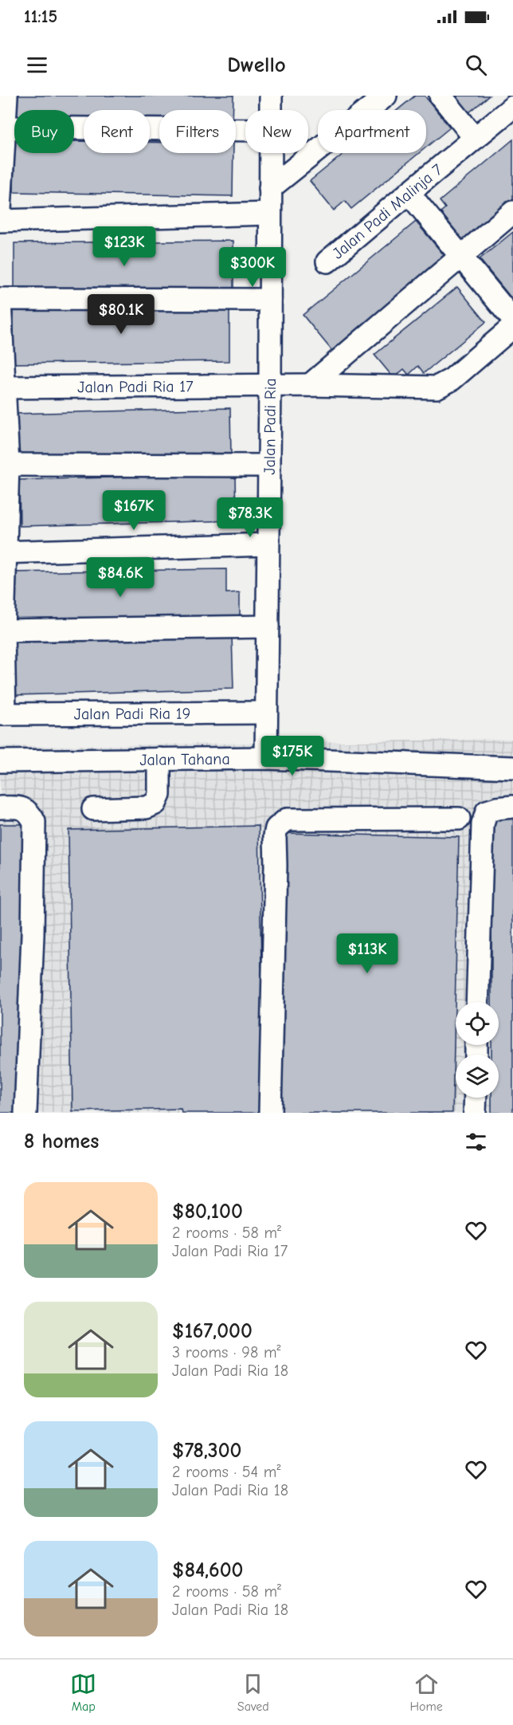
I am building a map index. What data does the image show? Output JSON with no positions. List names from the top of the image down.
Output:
{
  "streets": {
    "street": [
      "Jalan Padi Malinja 7",
      "Jalan Padi Ria 17",
      "Jalan Padi Ria",
      "Jalan Padi Ria 19",
      "Jalan Tahana"
    ]
  },
  "crossings": [
    ["Jalan Padi Ria 17", "Jalan Padi Ria"],
    ["Jalan Padi Ria", "Jalan Padi Ria 19"],
    ["Jalan Padi Ria", "Jalan Tahana"]
  ],
  "page": {
    "status": "11:15",
    "header": "Dwello",
    "chip": [
      "Buy",
      "Rent",
      "Filters",
      "New",
      "Apartment"
    ],
    "price": [
      "$123K",
      "$300K",
      "$80.1K",
      "$167K",
      "$78.3K",
      "$84.6K",
      "$175K",
      "$113K"
    ],
    "heading": "8 homes",
    "list": [
      {
        "name": "$80,100",
        "note": "2 rooms · 58 m² · Jalan Padi Ria 17"
      },
      {
        "name": "$167,000",
        "note": "3 rooms · 98 m² · Jalan Padi Ria 18"
      },
      {
        "name": "$78,300",
        "note": "2 rooms · 54 m² · Jalan Padi Ria 18"
      },
      {
        "name": "$84,600",
        "note": "2 rooms · 58 m² · Jalan Padi Ria 18"
      }
    ],
    "tabs": ["Map", "Saved", "Home"]
  }
}
